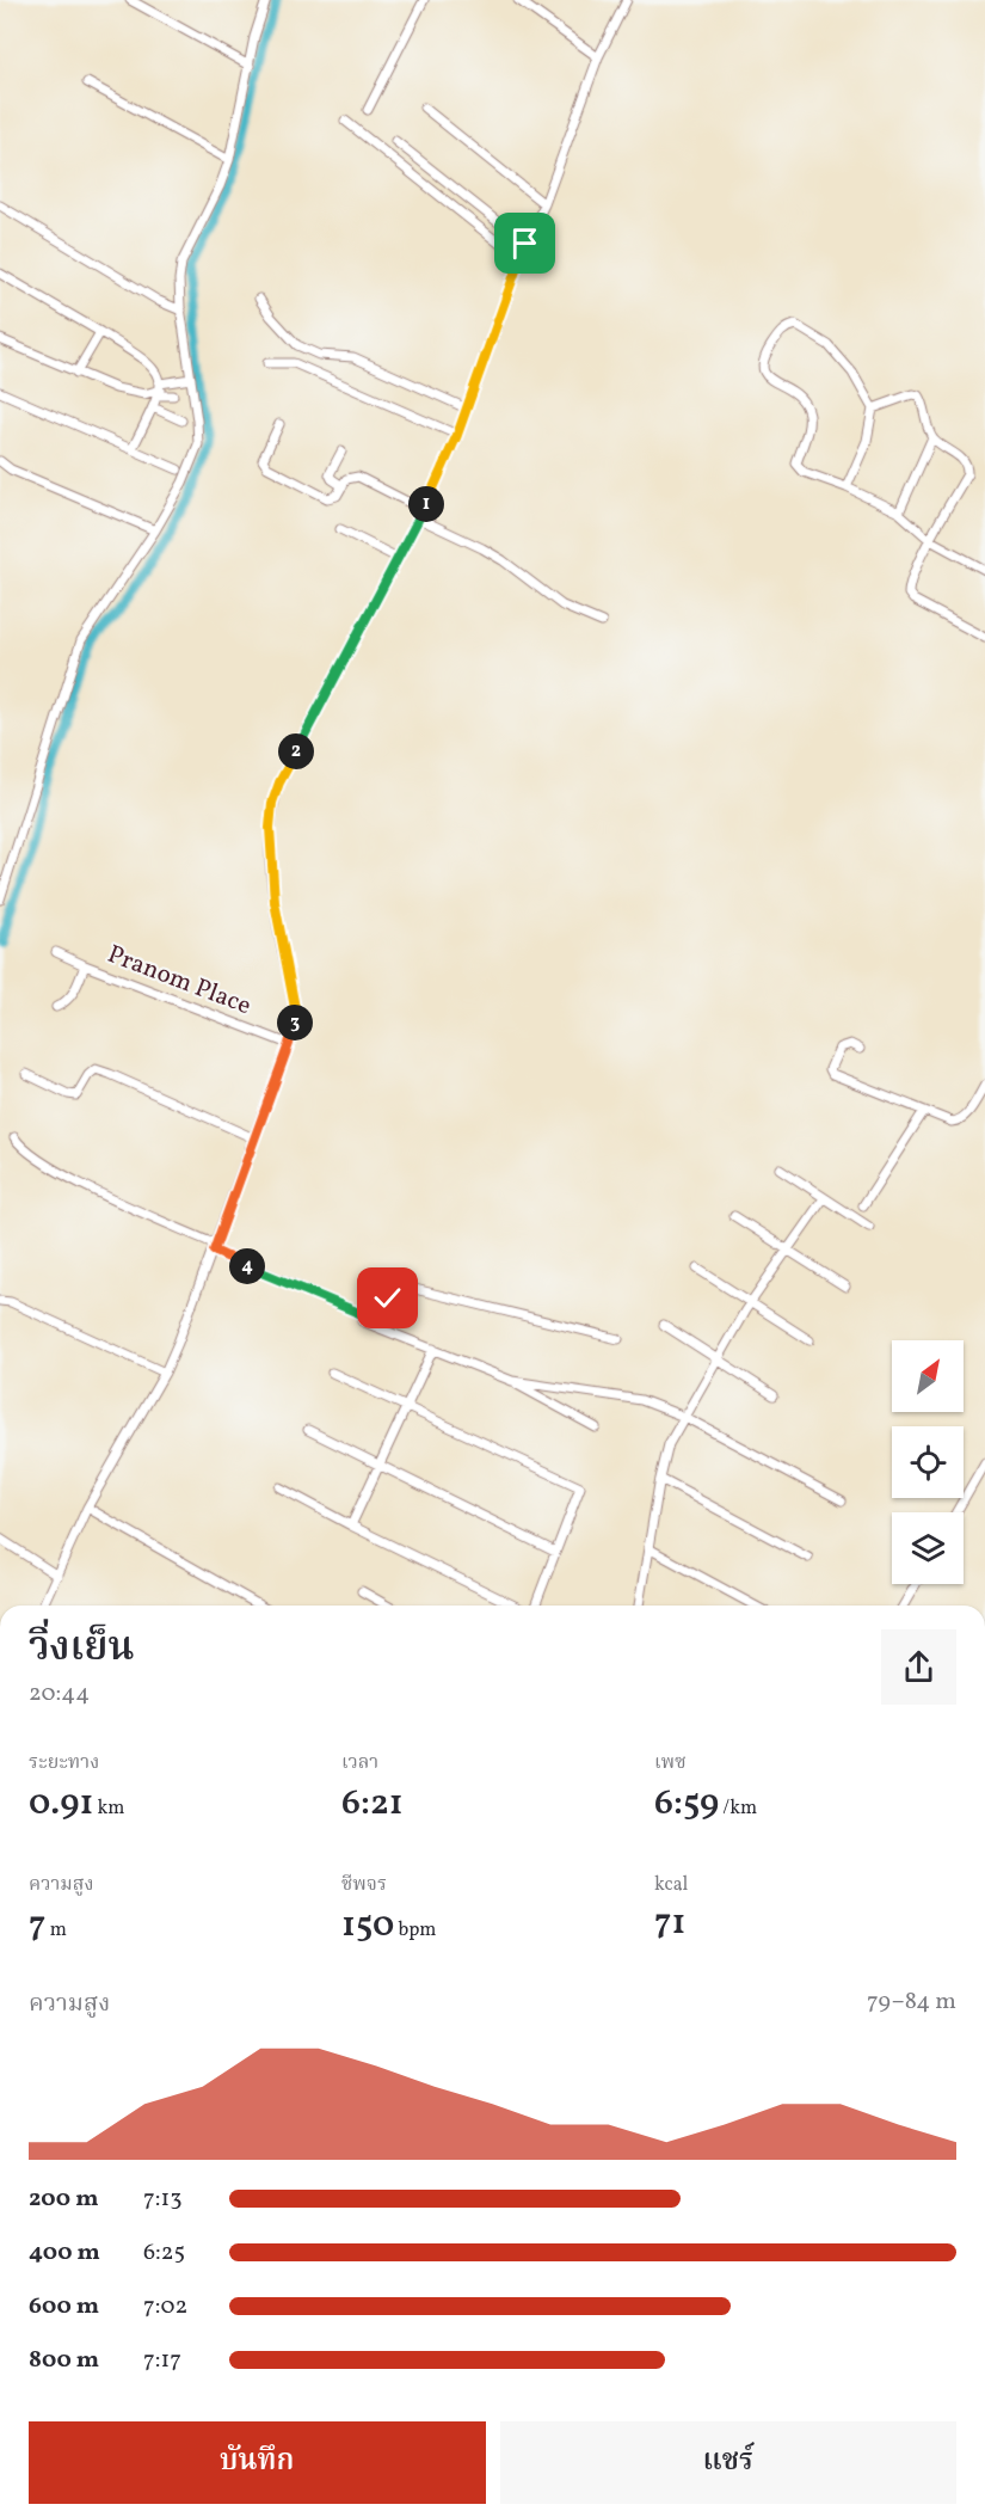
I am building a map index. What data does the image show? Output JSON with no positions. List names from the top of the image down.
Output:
{
  "streets": {
    "street": ["Pranom Place"]
  },
  "north": "top right",
  "page": {
    "pins": [
      "1",
      "2",
      "3",
      "4"
    ],
    "heading": ["วิ่งเย็น", "20:44"],
    "stats": [
      ["ระยะทาง", "0.91 km"],
      ["เวลา", "6:21"],
      ["เพซ", "6:59 /km"],
      ["ความสูง", "7 m"],
      ["ชีพจร", "150 bpm"],
      ["kcal", "71"]
    ],
    "chart": ["ความสูง", "79–84 m"],
    "list": [
      {
        "name": "200 m",
        "note": "7:13"
      },
      {
        "name": "400 m",
        "note": "6:25"
      },
      {
        "name": "600 m",
        "note": "7:02"
      },
      {
        "name": "800 m",
        "note": "7:17"
      }
    ],
    "buttons": ["บันทึก", "แชร์"]
  }
}
